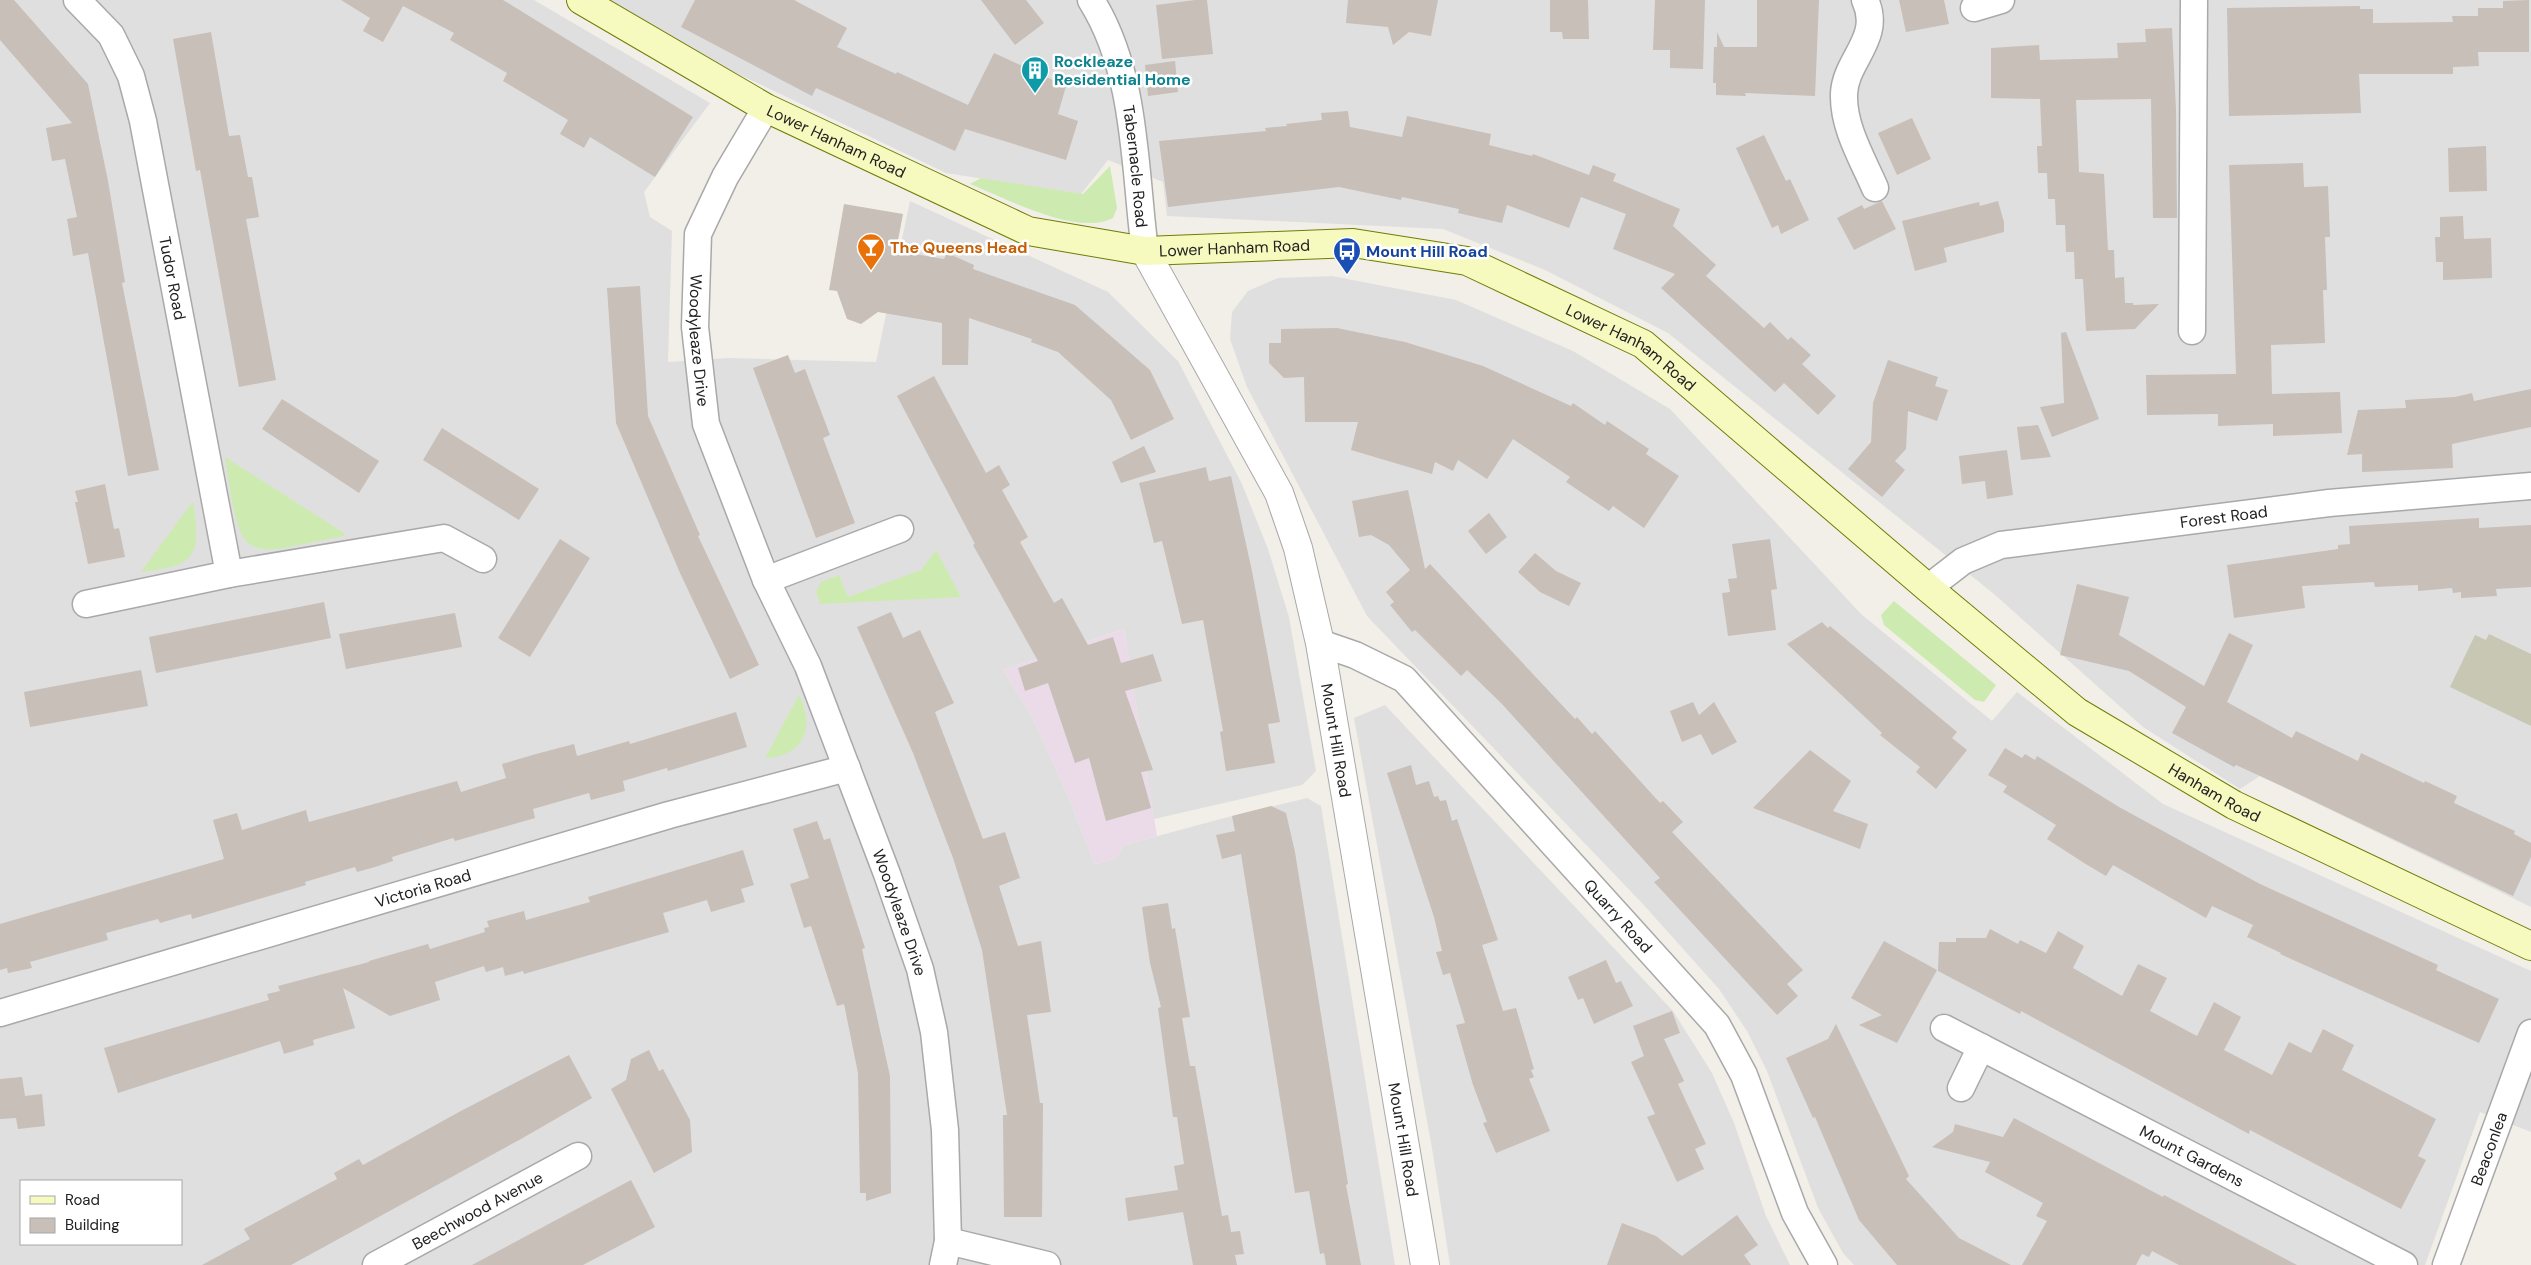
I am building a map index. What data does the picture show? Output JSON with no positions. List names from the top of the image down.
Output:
{
  "streets": {
    "main road": ["Lower Hanham Road", "Hanham Road"],
    "street": [
      "Tabernacle Road",
      "Tudor Road",
      "Woodyleaze Drive",
      "Forest Road",
      "Mount Hill Road",
      "Victoria Road",
      "Quarry Road",
      "Beaconlea",
      "Mount Gardens",
      "Beechwood Avenue"
    ]
  },
  "crossings": [
    ["Lower Hanham Road", "Tabernacle Road"],
    ["Lower Hanham Road", "Woodyleaze Drive"],
    ["Lower Hanham Road", "Forest Road"],
    ["Lower Hanham Road", "Mount Hill Road"],
    ["Lower Hanham Road", "Hanham Road"],
    ["Tabernacle Road", "Mount Hill Road"],
    ["Woodyleaze Drive", "Victoria Road"],
    ["Forest Road", "Hanham Road"],
    ["Mount Hill Road", "Quarry Road"]
  ],
  "places": {
    "building": ["Rockleaze Residential Home"],
    "bar": ["The Queens Head"],
    "bus stop": ["Mount Hill Road"]
  },
  "legend": ["Road", "Building"]
}
